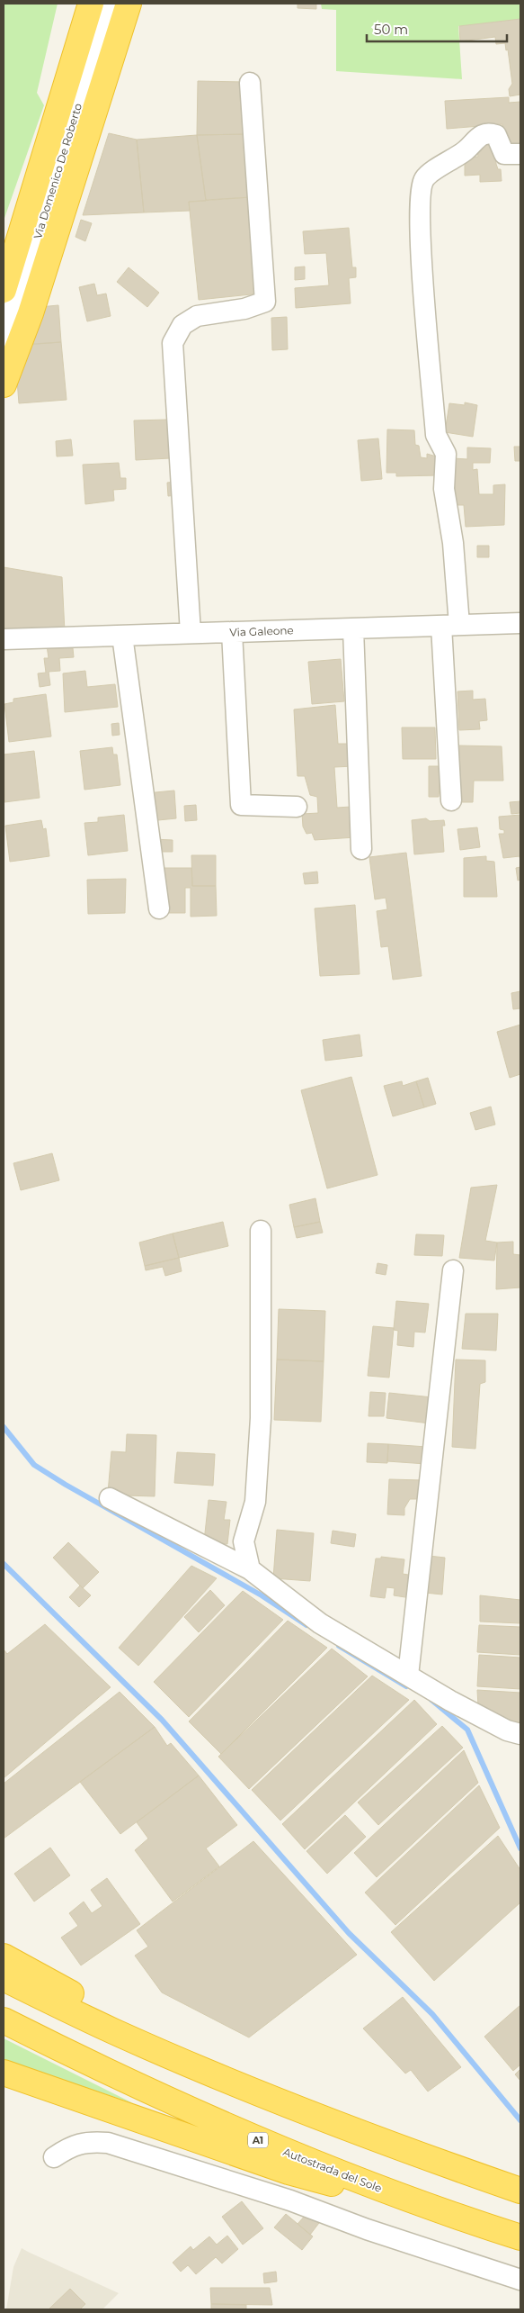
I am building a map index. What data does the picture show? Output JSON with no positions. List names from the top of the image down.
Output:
{
  "streets": {
    "highway": ["A1", "Autostrada del Sole"],
    "street": ["Via Domenico De Roberto", "Via Galeone"]
  },
  "crossings": [
    ["A1", "Autostrada del Sole"]
  ],
  "scale_bar": "50 m"
}
